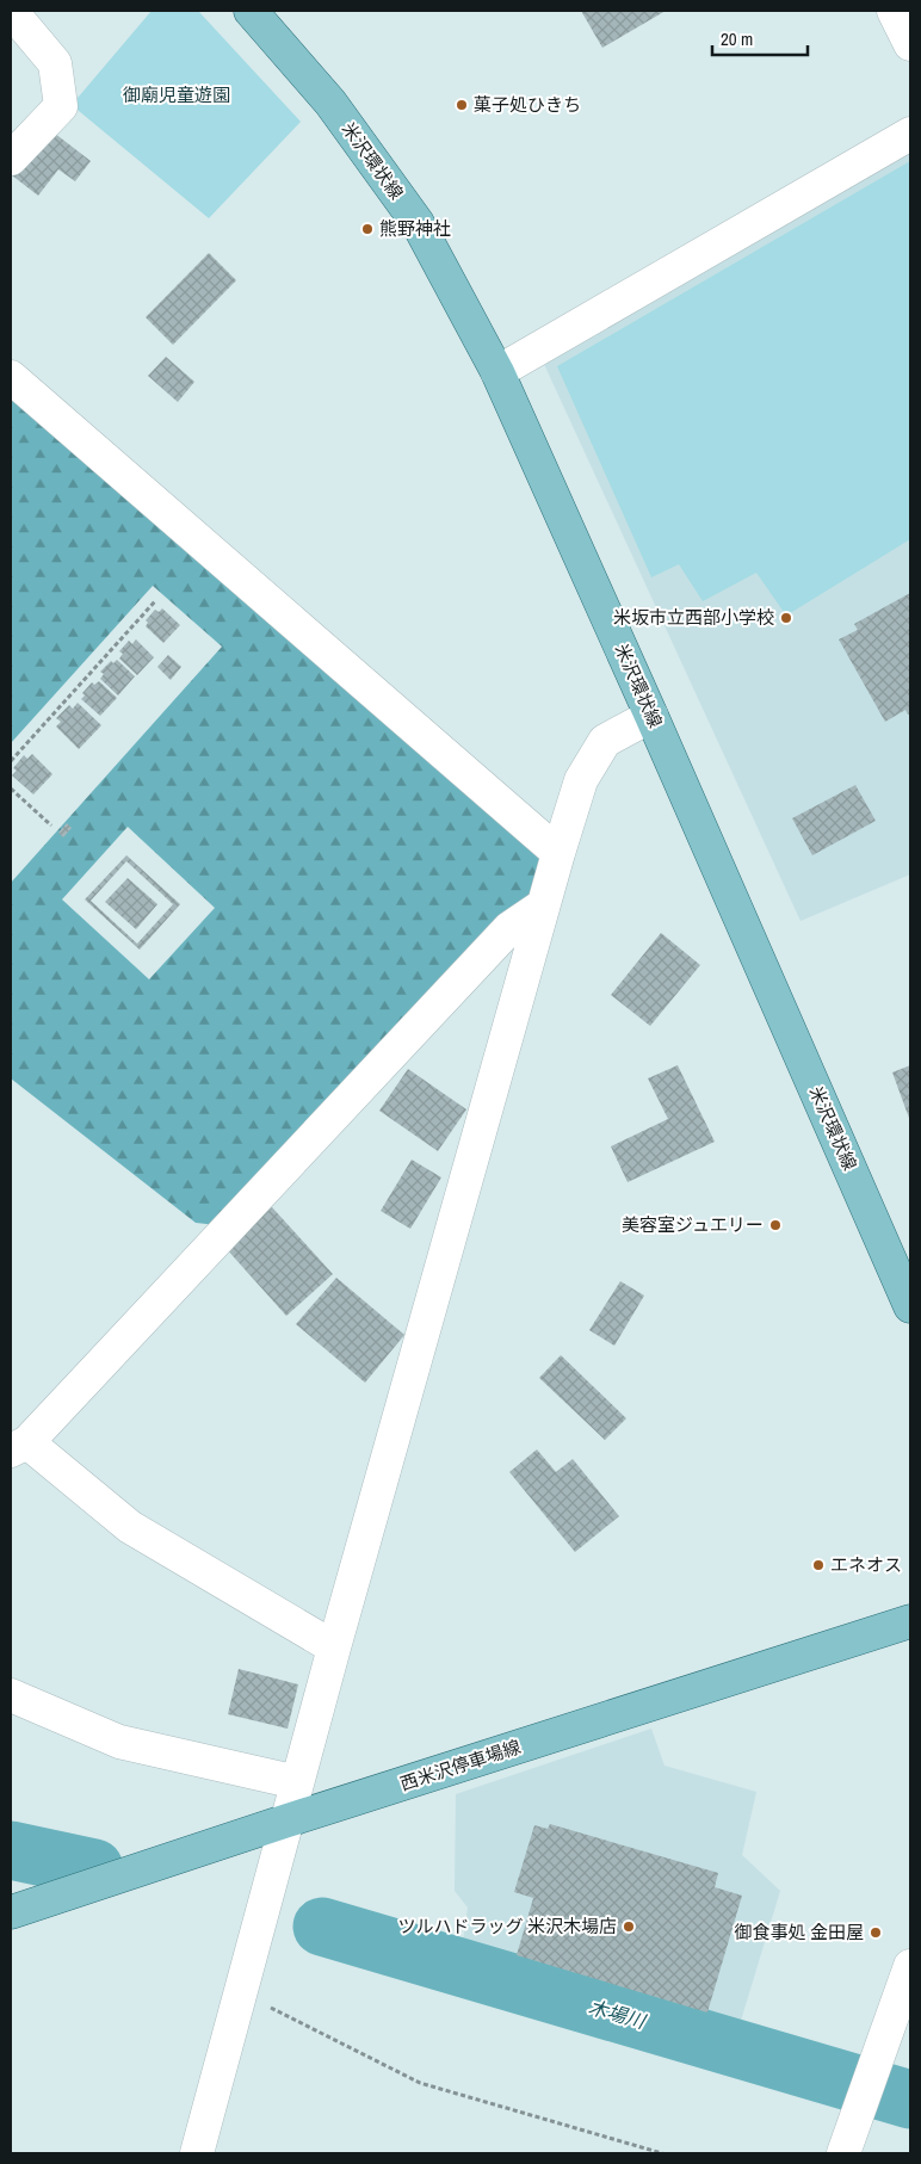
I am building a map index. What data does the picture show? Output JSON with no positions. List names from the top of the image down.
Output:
{
  "streets": {
    "main road": ["米沢環状線", "西米沢停車場線"]
  },
  "water": ["木場川"],
  "parks": ["御廟児童遊園"],
  "places": [
    "菓子処ひきち",
    "熊野神社",
    "米坂市立西部小学校",
    "美容室ジュエリー",
    "エネオス",
    "ツルハドラッグ 米沢木場店",
    "御食事処 金田屋"
  ],
  "scale_bar": "20 m"
}
